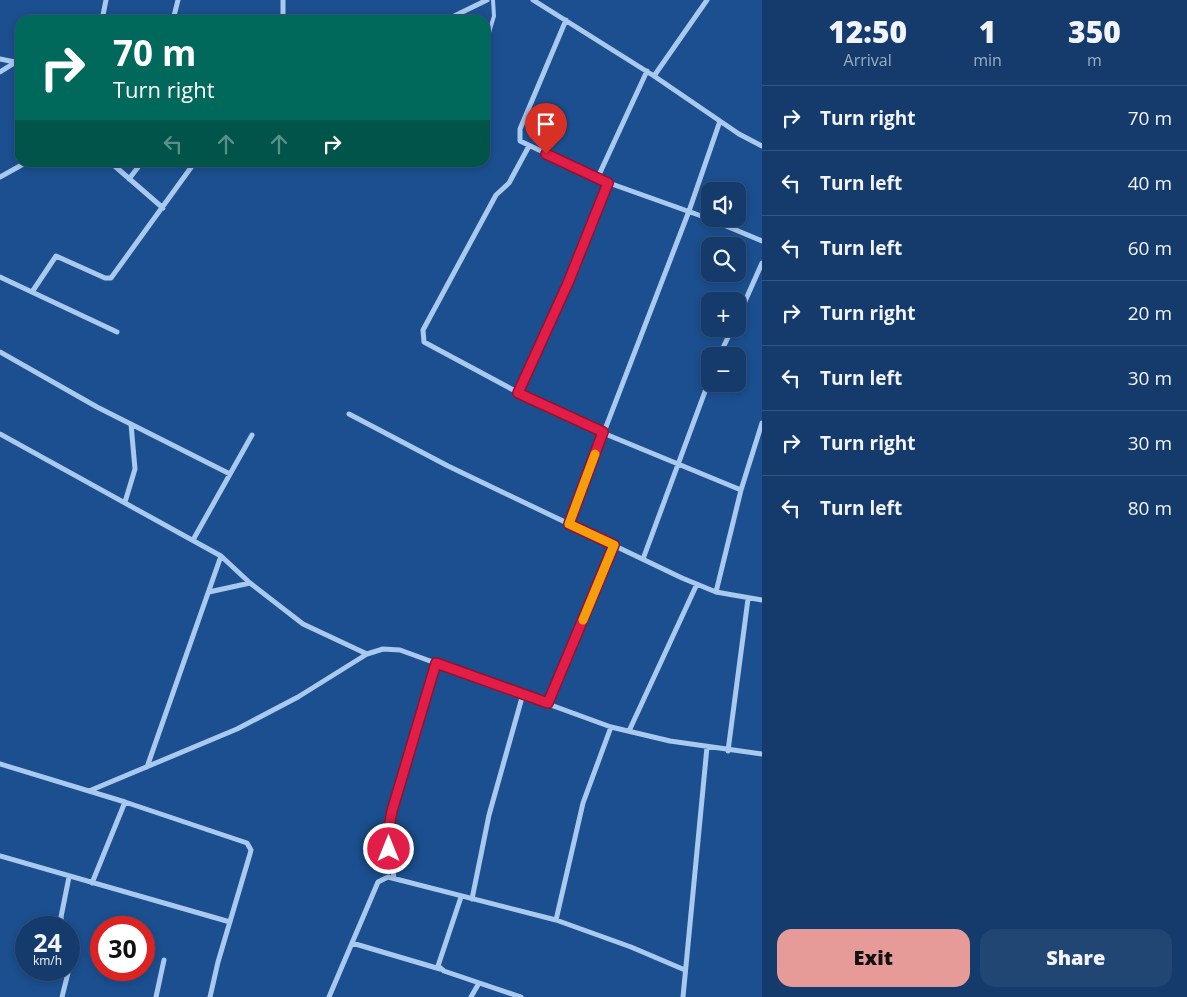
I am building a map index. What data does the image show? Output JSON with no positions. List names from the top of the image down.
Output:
{
  "page": {
    "eta": [
      "12:50",
      "Arrival",
      "1",
      "min",
      "350",
      "m"
    ],
    "turn": ["70 m", "Turn right"],
    "list": [
      {
        "name": "Turn right",
        "value": "70 m"
      },
      {
        "name": "Turn left",
        "value": "40 m"
      },
      {
        "name": "Turn left",
        "value": "60 m"
      },
      {
        "name": "Turn right",
        "value": "20 m"
      },
      {
        "name": "Turn left",
        "value": "30 m"
      },
      {
        "name": "Turn right",
        "value": "30 m"
      },
      {
        "name": "Turn left",
        "value": "80 m"
      }
    ],
    "map_buttons": ["+", "−"],
    "speed": "24 km/h",
    "limit": "30",
    "buttons": ["Exit", "Share"]
  }
}
